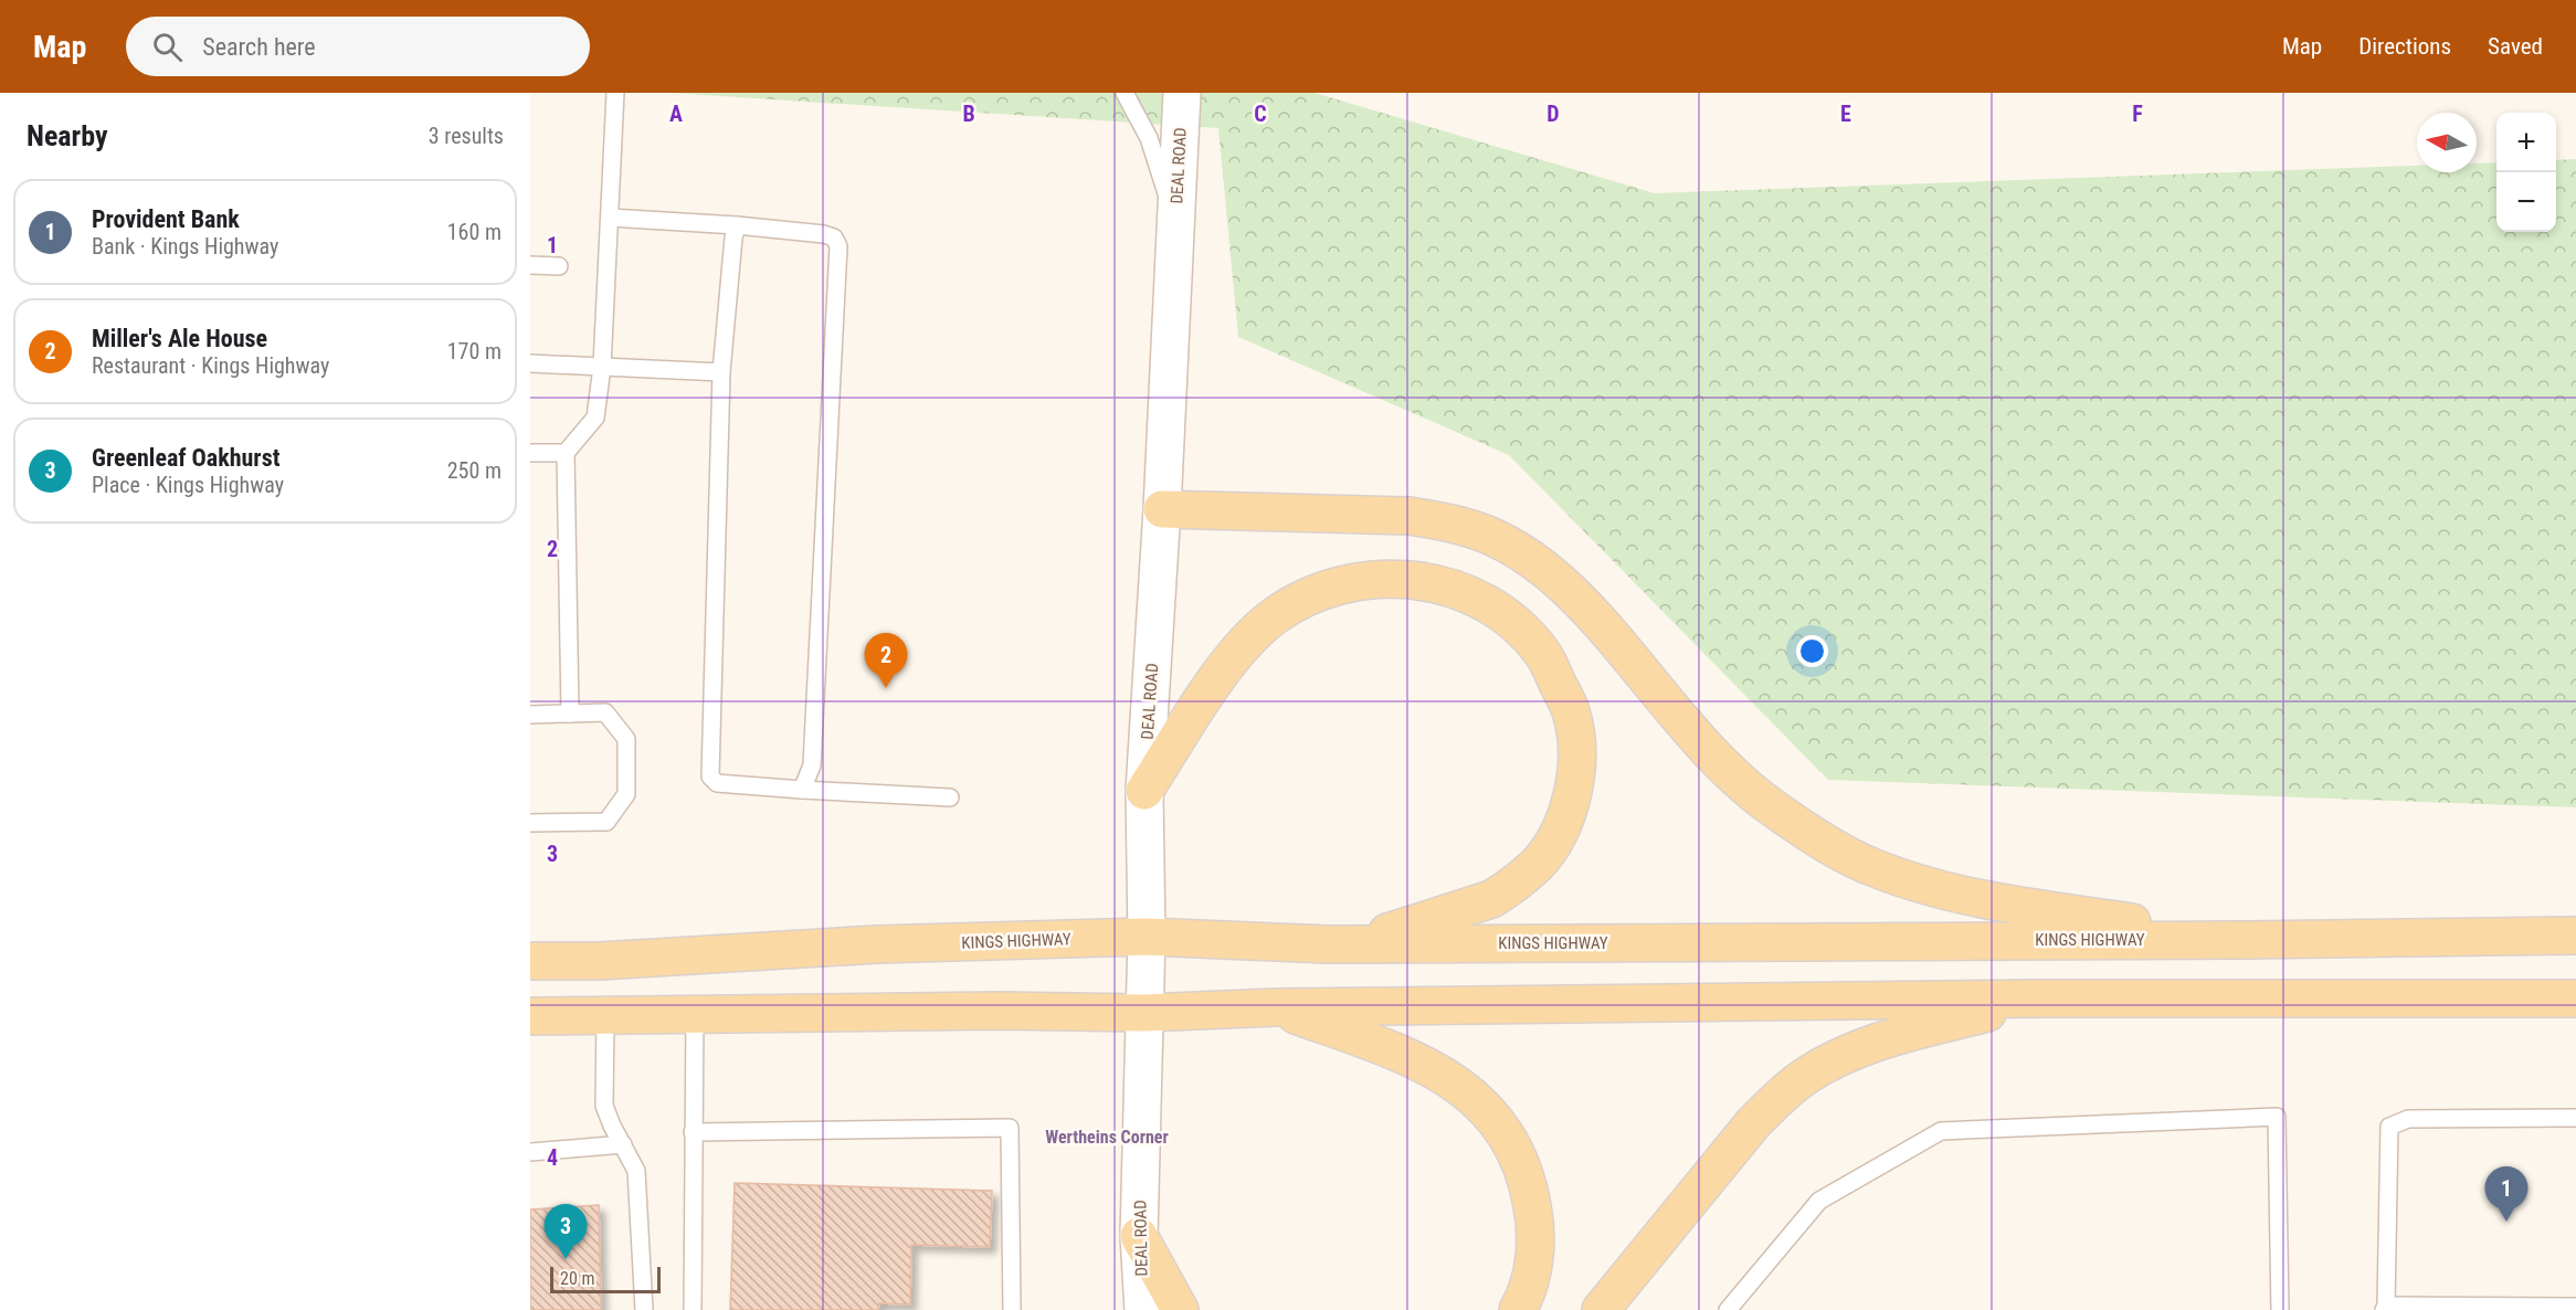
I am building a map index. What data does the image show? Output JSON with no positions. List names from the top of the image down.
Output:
{
  "streets": {
    "main road": ["KINGS HIGHWAY"],
    "street": ["DEAL ROAD"]
  },
  "crossings": [
    ["DEAL ROAD", "KINGS HIGHWAY"]
  ],
  "districts": ["Wertheins Corner"],
  "scale_bar": "20 m",
  "north": "left",
  "page": {
    "header": "Map",
    "search": "Search here",
    "nav": ["Map", "Directions", "Saved"],
    "heading": ["Nearby", "3 results"],
    "map_buttons": ["+", "−"],
    "list": [
      {
        "mark": "1",
        "name": "Provident Bank",
        "note": "Bank · Kings Highway",
        "value": "160 m"
      },
      {
        "mark": "2",
        "name": "Miller's Ale House",
        "note": "Restaurant · Kings Highway",
        "value": "170 m"
      },
      {
        "mark": "3",
        "name": "Greenleaf Oakhurst",
        "note": "Place · Kings Highway",
        "value": "250 m"
      }
    ],
    "pins": ["2", "1", "3"],
    "scale": "20 m"
  },
  "grid": {
    "columns": [
      "A",
      "B",
      "C",
      "D",
      "E",
      "F"
    ],
    "rows": [
      "1",
      "2",
      "3",
      "4"
    ]
  }
}
